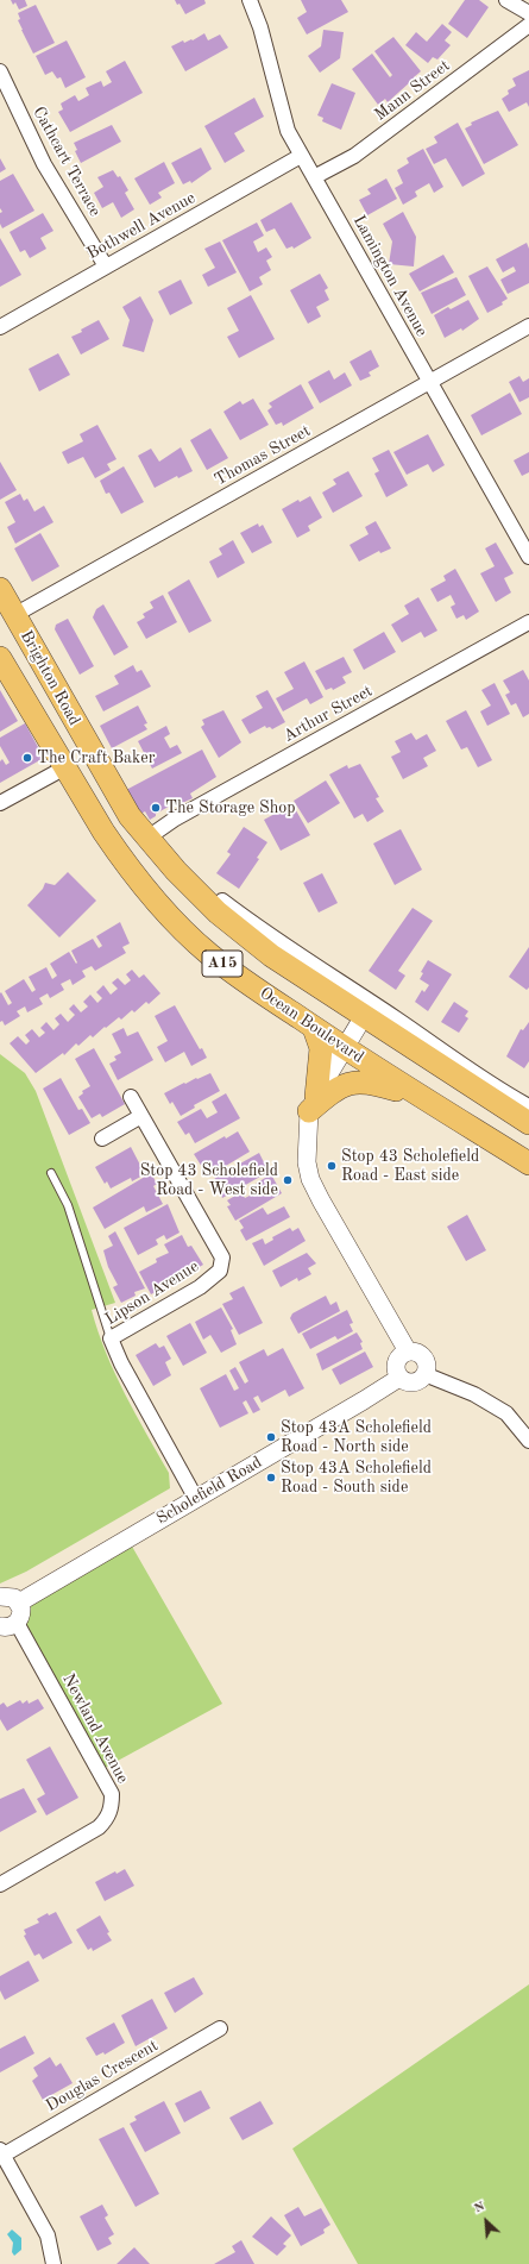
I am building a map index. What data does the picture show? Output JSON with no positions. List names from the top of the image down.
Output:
{
  "streets": {
    "main road": ["Brighton Road", "A15", "Ocean Boulevard"],
    "street": [
      "Mann Street",
      "Cathcart Terrace",
      "Bothwell Avenue",
      "Lamington Avenue",
      "Thomas Street",
      "Arthur Street",
      "Lipson Avenue",
      "Scholefield Road",
      "Newland Avenue",
      "Douglas Crescent"
    ]
  },
  "crossings": [
    ["Mann Street", "Lamington Avenue"],
    ["Cathcart Terrace", "Bothwell Avenue"],
    ["Bothwell Avenue", "Lamington Avenue"],
    ["Lamington Avenue", "Thomas Street"],
    ["Thomas Street", "Brighton Road"],
    ["Brighton Road", "Arthur Street"],
    ["Brighton Road", "A15"],
    ["Brighton Road", "Ocean Boulevard"],
    ["Arthur Street", "A15"],
    ["Lipson Avenue", "Scholefield Road"]
  ],
  "places": [
    "The Craft Baker",
    "The Storage Shop",
    "Stop 43 Scholefield Road - East side",
    "Stop 43 Scholefield Road - West side",
    "Stop 43A Scholefield Road - North side",
    "Stop 43A Scholefield Road - South side"
  ],
  "north": "top left"
}
